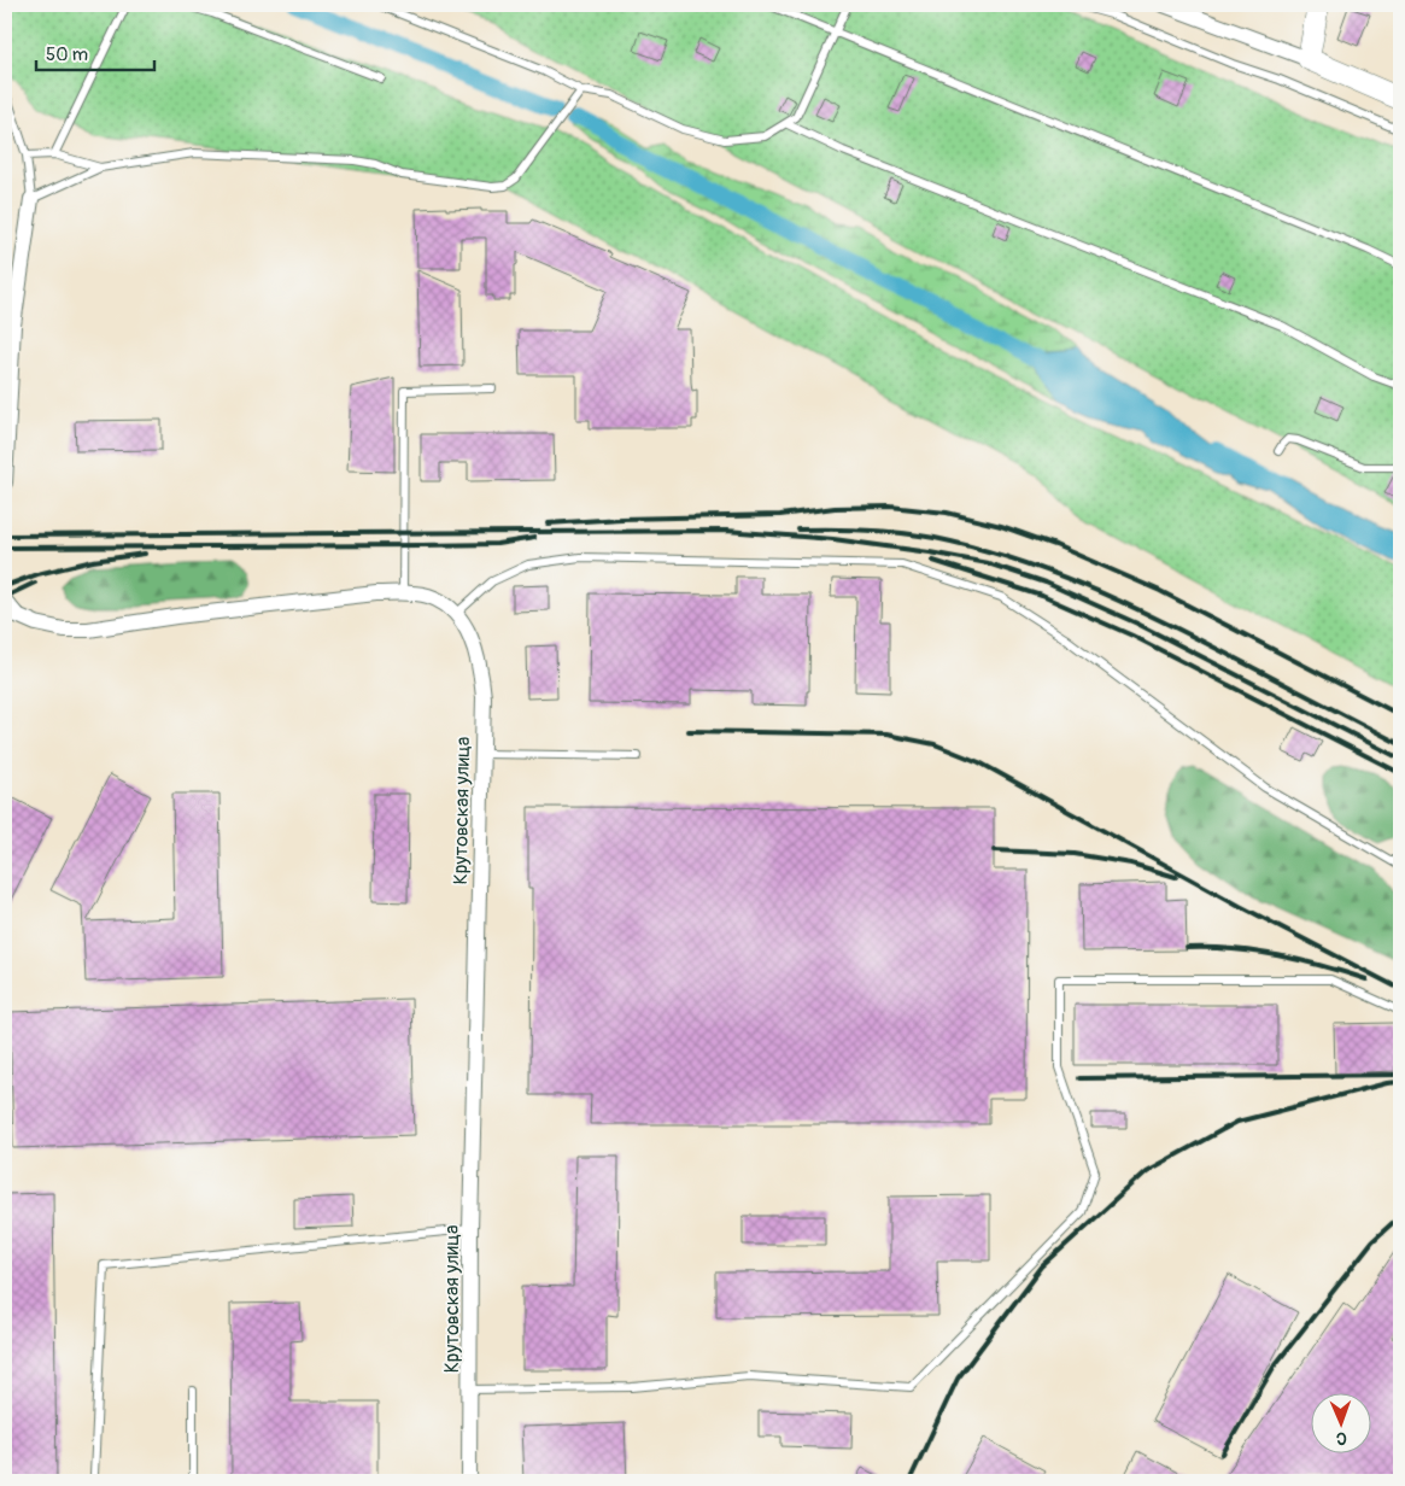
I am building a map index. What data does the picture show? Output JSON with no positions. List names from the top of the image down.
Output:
{
  "streets": {
    "street": ["Крутовская улица"]
  },
  "scale_bar": "50 m",
  "north": "bottom"
}
